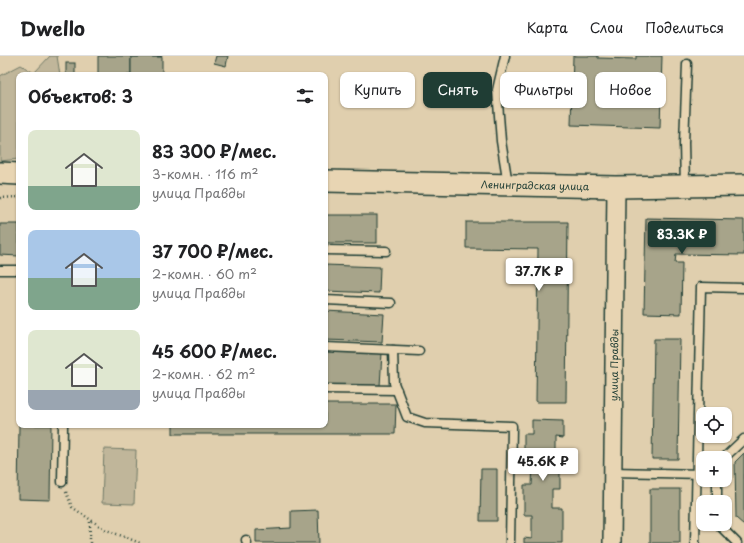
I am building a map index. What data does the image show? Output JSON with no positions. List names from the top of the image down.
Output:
{
  "streets": {
    "street": ["Ленинградская улица", "улица Правды"]
  },
  "crossings": [
    ["Ленинградская улица", "улица Правды"]
  ],
  "page": {
    "header": "Dwello",
    "nav": ["Карта", "Слои", "Поделиться"],
    "chip": [
      "Купить",
      "Снять",
      "Фильтры",
      "Новое"
    ],
    "heading": "Объектов: 3",
    "list": [
      {
        "name": "83 300 ₽/мес.",
        "note": "3-комн. · 116 m² · улица Правды"
      },
      {
        "name": "37 700 ₽/мес.",
        "note": "2-комн. · 60 m² · улица Правды"
      },
      {
        "name": "45 600 ₽/мес.",
        "note": "2-комн. · 62 m² · улица Правды"
      }
    ],
    "price": ["83.3K ₽", "37.7K ₽", "45.6K ₽"],
    "map_buttons": ["+", "−"]
  }
}
